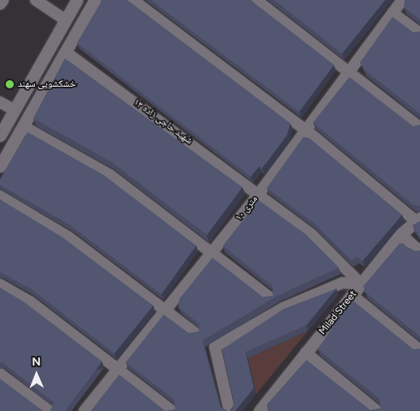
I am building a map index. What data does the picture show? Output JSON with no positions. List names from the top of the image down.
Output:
{
  "streets": {
    "street": ["شهید حاجی زاده ۱۳", "۱۰ متری", "Milad Street"]
  },
  "crossings": [
    ["شهید حاجی زاده ۱۳", "۱۰ متری"],
    ["شهید حاجی زاده ۱۳", "Milad Street"]
  ],
  "places": ["خشکشویی سهند"],
  "north": "top"
}
